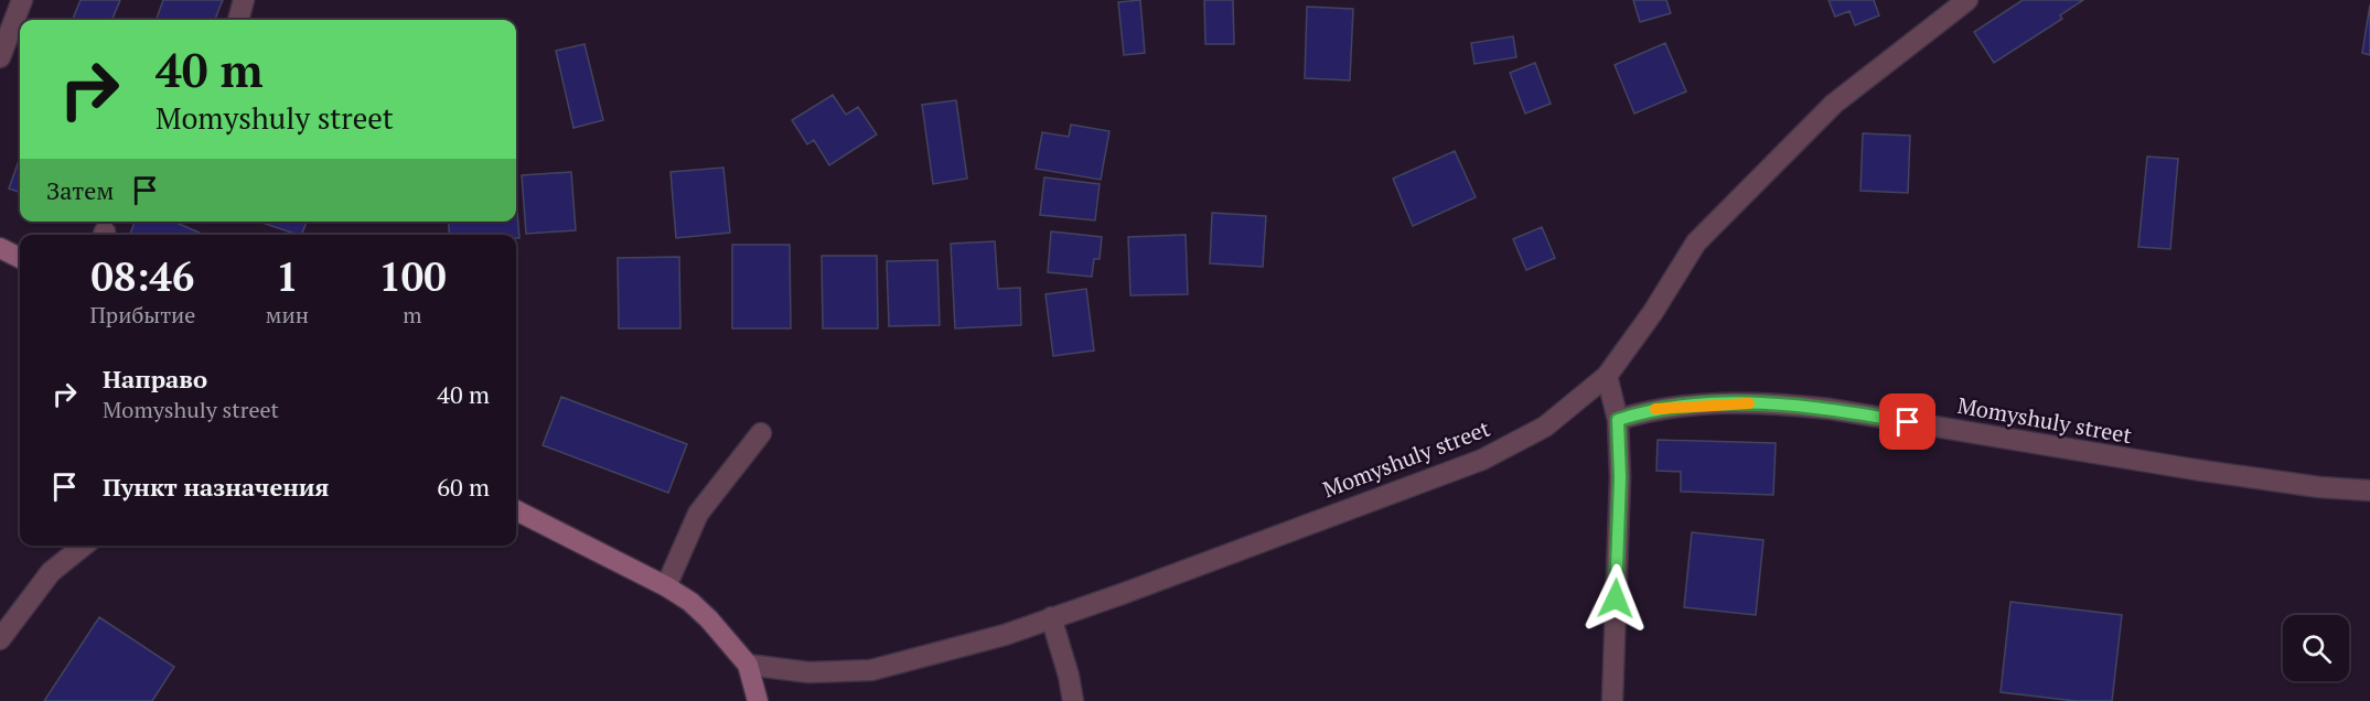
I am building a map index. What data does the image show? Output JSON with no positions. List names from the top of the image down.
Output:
{
  "streets": {
    "street": ["Momyshuly street"]
  },
  "page": {
    "turn": ["40 m", "Momyshuly street"],
    "then": "Затем",
    "eta": [
      "08:46",
      "Прибытие",
      "1",
      "мин",
      "100",
      "m"
    ],
    "list": [
      {
        "name": "Направо",
        "note": "Momyshuly street",
        "value": "40 m"
      },
      {
        "name": "Пункт назначения",
        "value": "60 m"
      }
    ]
  }
}
